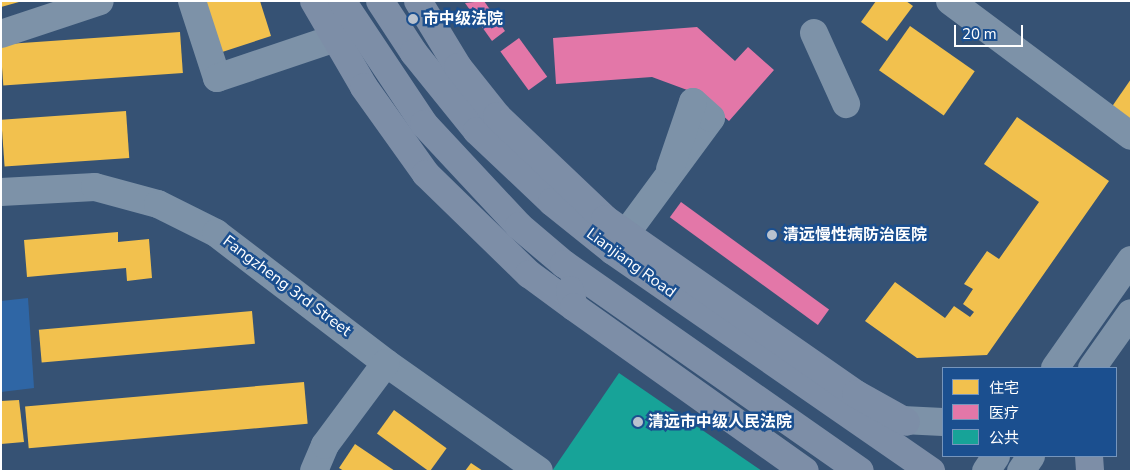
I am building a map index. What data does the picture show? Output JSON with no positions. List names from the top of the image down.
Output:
{
  "streets": {
    "main road": ["Lianjiang Road"],
    "street": ["Fangzheng 3rd Street"]
  },
  "places": ["市中级法院", "清远慢性病防治医院", "清远市中级人民法院"],
  "legend": ["住宅", "医疗", "公共"],
  "scale_bar": "20 m"
}
